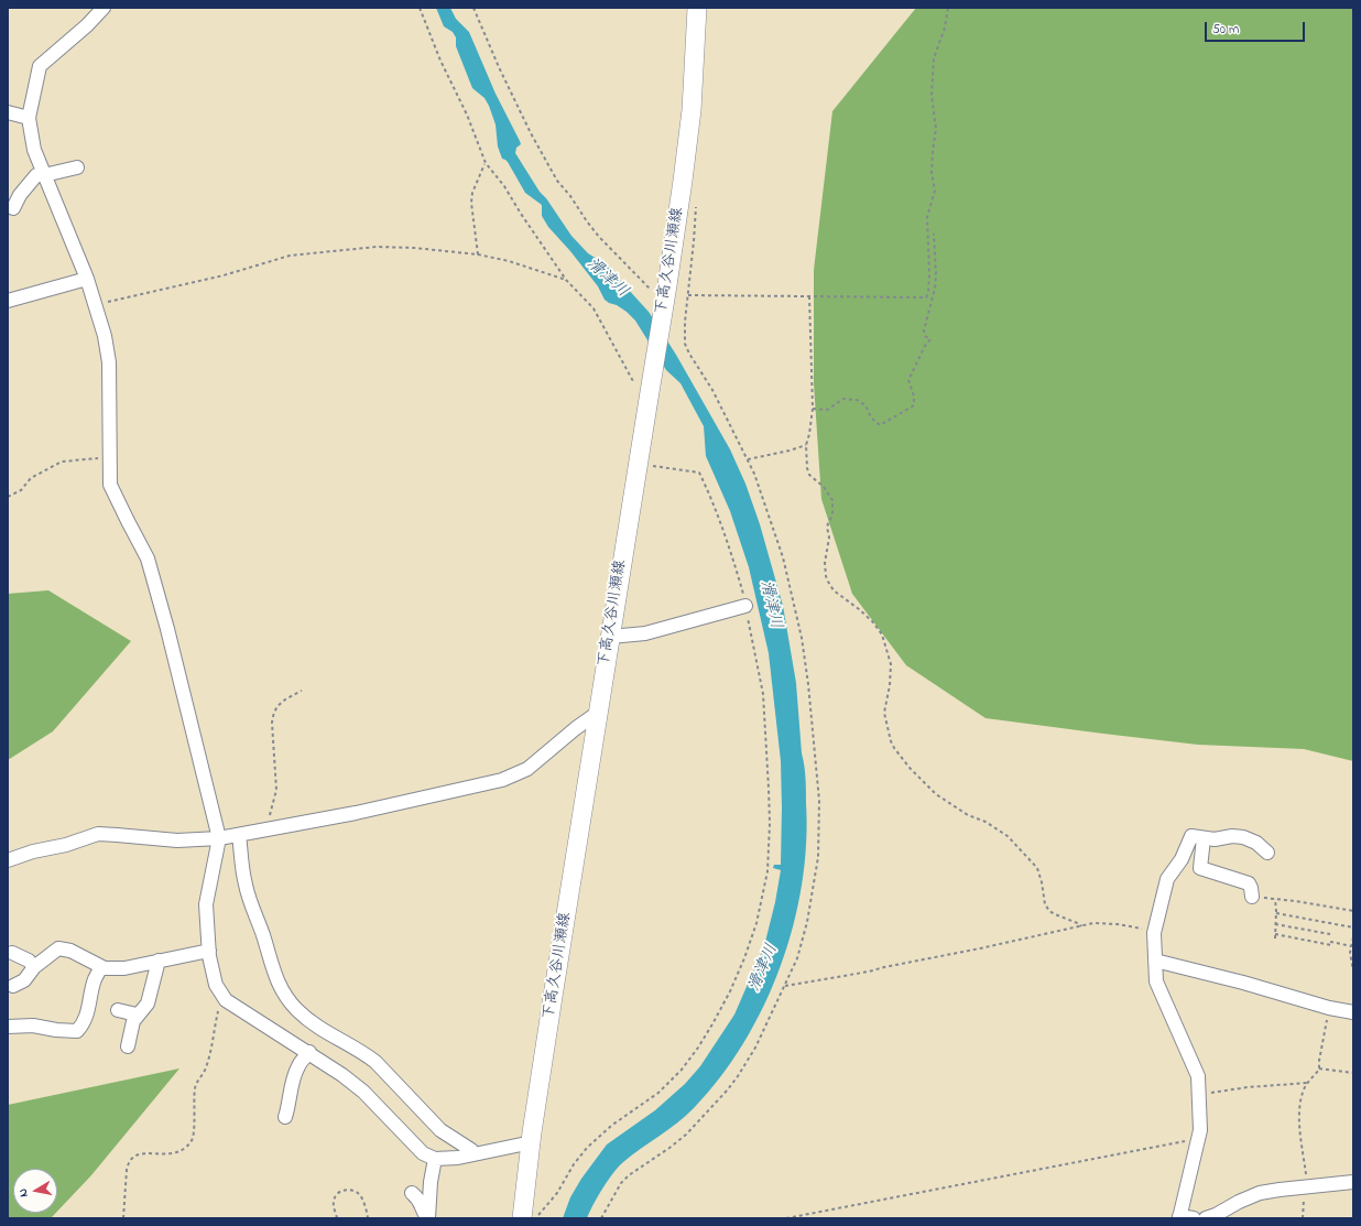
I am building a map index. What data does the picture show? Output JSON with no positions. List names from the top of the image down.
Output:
{
  "streets": {
    "main road": ["下高久谷川瀬線"]
  },
  "water": ["滑津川"],
  "scale_bar": "50 m",
  "north": "left"
}
